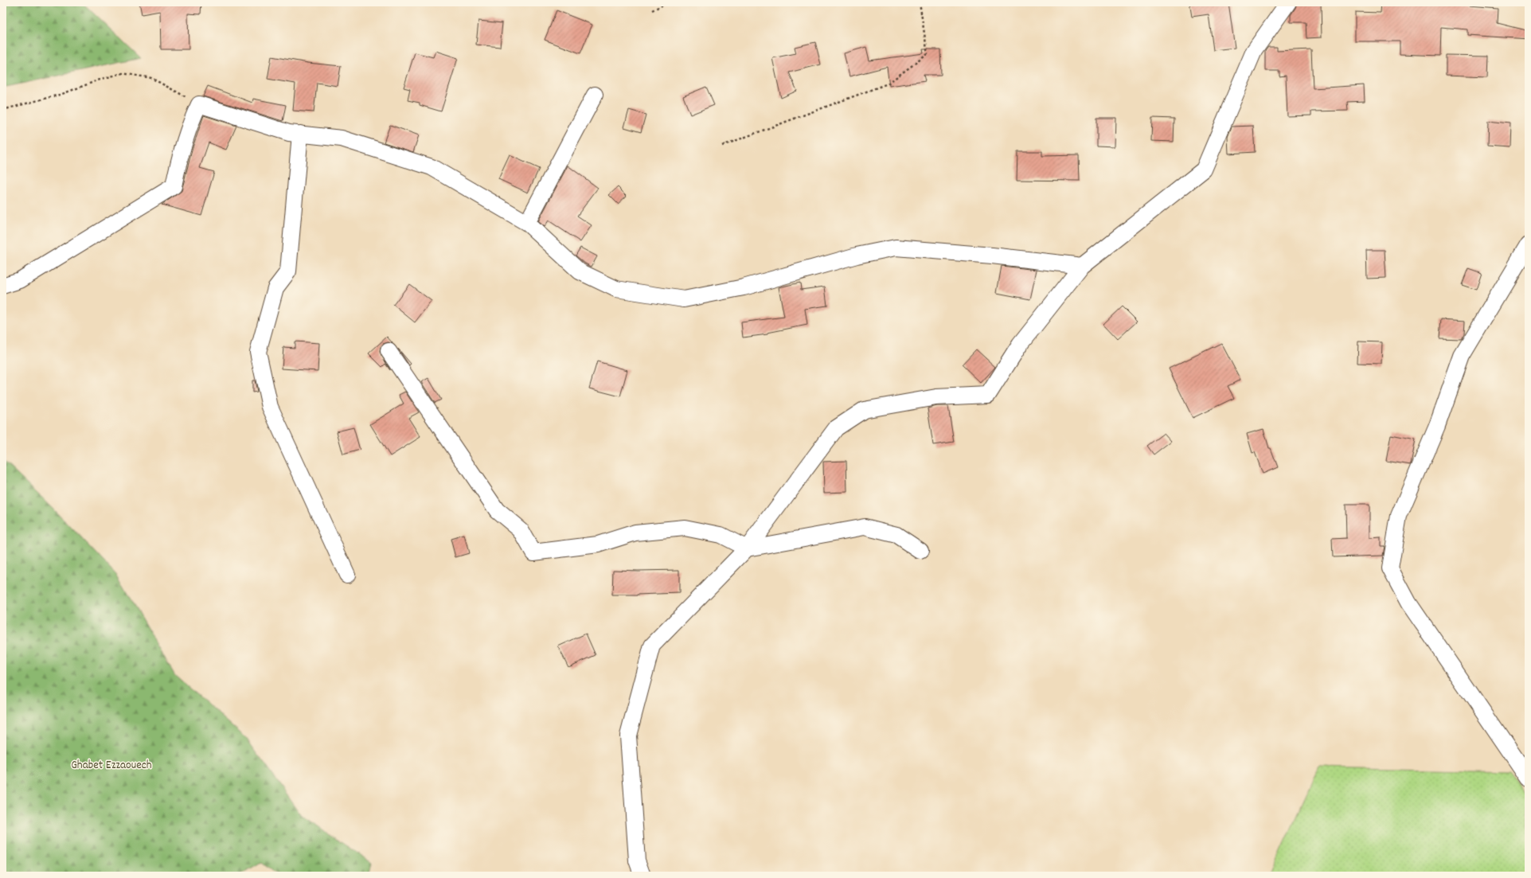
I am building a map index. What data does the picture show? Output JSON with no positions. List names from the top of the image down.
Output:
{
  "parks": ["Ghabet Ezzaouech"]
}
